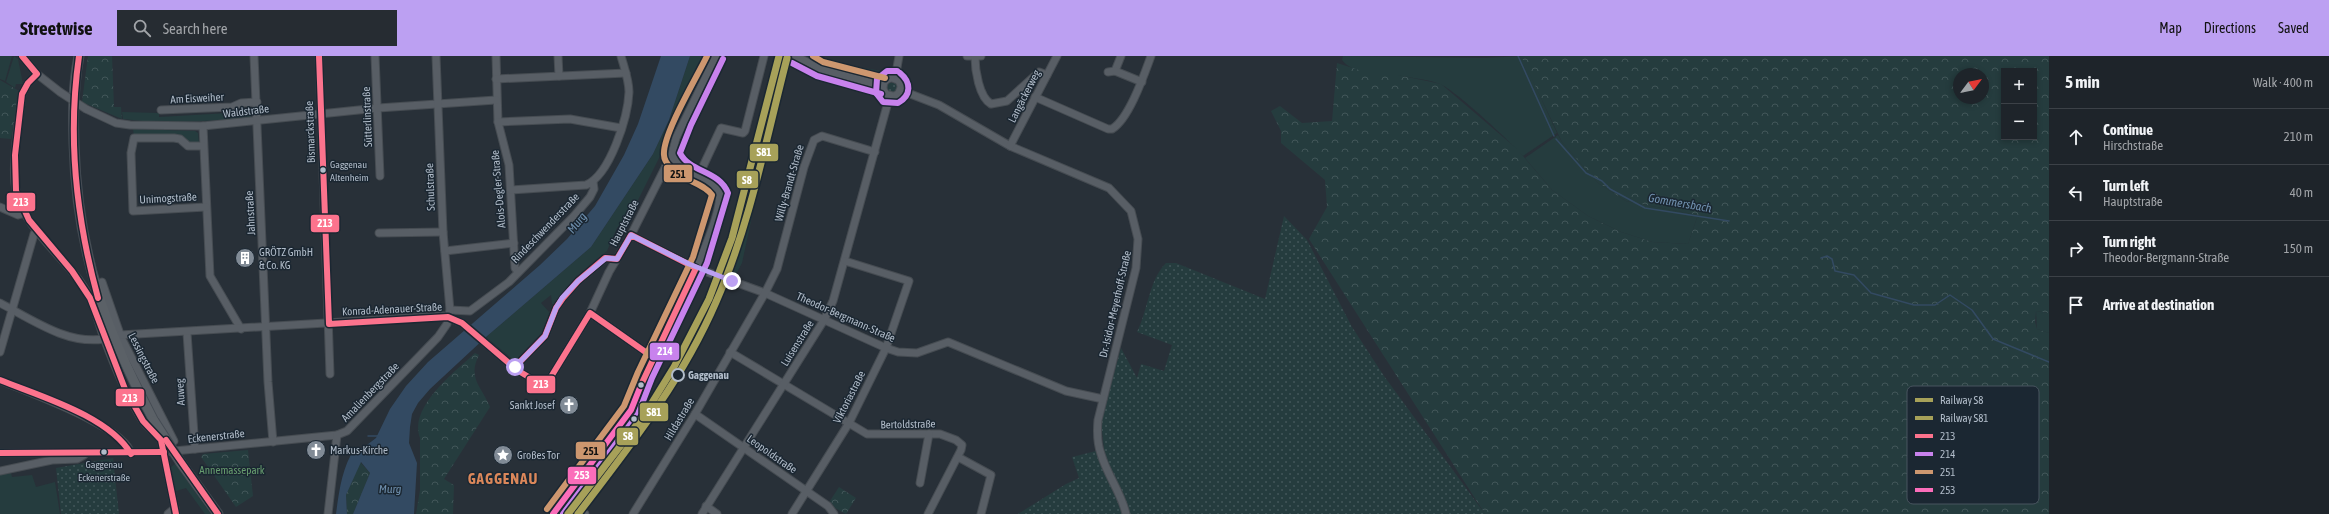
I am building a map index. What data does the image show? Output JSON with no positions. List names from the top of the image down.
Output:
{
  "streets": {
    "street": [
      "Langäckerweg",
      "Am Eisweiher",
      "Waldstraße",
      "Sütterlinstraße",
      "Bismarckstraße",
      "Willy-Brandt-Straße",
      "Schulstraße",
      "Alois-Degler-Straße",
      "Unimogstraße",
      "Jahnstraße",
      "Hauptstraße",
      "Rindeschwenderstraße",
      "Dr.-Isidor-Meyerhoff-Straße",
      "Konrad-Adenauer-Straße",
      "Theodor-Bergmann-Straße",
      "Luisenstraße",
      "Lessingstraße",
      "Auweg",
      "Amalienbergstraße",
      "Viktoriastraße",
      "Hildastraße",
      "Bertoldstraße",
      "Eckenerstraße",
      "Leopoldstraße"
    ]
  },
  "crossings": [
    ["Langäckerweg", "Dr.-Isidor-Meyerhoff-Straße"],
    ["Am Eisweiher", "Jahnstraße"],
    ["Waldstraße", "Sütterlinstraße"],
    ["Waldstraße", "Bismarckstraße"],
    ["Waldstraße", "Schulstraße"],
    ["Waldstraße", "Alois-Degler-Straße"],
    ["Waldstraße", "Unimogstraße"],
    ["Waldstraße", "Jahnstraße"],
    ["Bismarckstraße", "Konrad-Adenauer-Straße"],
    ["Willy-Brandt-Straße", "Theodor-Bergmann-Straße"],
    ["Willy-Brandt-Straße", "Luisenstraße"],
    ["Willy-Brandt-Straße", "Hildastraße"],
    ["Schulstraße", "Rindeschwenderstraße"],
    ["Schulstraße", "Konrad-Adenauer-Straße"],
    ["Schulstraße", "Amalienbergstraße"],
    ["Alois-Degler-Straße", "Rindeschwenderstraße"],
    ["Unimogstraße", "Konrad-Adenauer-Straße"],
    ["Jahnstraße", "Konrad-Adenauer-Straße"],
    ["Jahnstraße", "Eckenerstraße"],
    ["Hauptstraße", "Konrad-Adenauer-Straße"],
    ["Hauptstraße", "Theodor-Bergmann-Straße"],
    ["Rindeschwenderstraße", "Konrad-Adenauer-Straße"],
    ["Rindeschwenderstraße", "Amalienbergstraße"],
    ["Dr.-Isidor-Meyerhoff-Straße", "Theodor-Bergmann-Straße"],
    ["Dr.-Isidor-Meyerhoff-Straße", "Luisenstraße"],
    ["Konrad-Adenauer-Straße", "Lessingstraße"],
    ["Konrad-Adenauer-Straße", "Auweg"],
    ["Konrad-Adenauer-Straße", "Amalienbergstraße"],
    ["Theodor-Bergmann-Straße", "Luisenstraße"],
    ["Theodor-Bergmann-Straße", "Viktoriastraße"],
    ["Theodor-Bergmann-Straße", "Hildastraße"],
    ["Luisenstraße", "Viktoriastraße"],
    ["Luisenstraße", "Bertoldstraße"],
    ["Luisenstraße", "Leopoldstraße"],
    ["Auweg", "Eckenerstraße"],
    ["Amalienbergstraße", "Eckenerstraße"],
    ["Viktoriastraße", "Bertoldstraße"],
    ["Viktoriastraße", "Leopoldstraße"],
    ["Hildastraße", "Bertoldstraße"],
    ["Hildastraße", "Leopoldstraße"]
  ],
  "districts": ["GAGGENAU"],
  "water": ["Gommersbach", "Murg"],
  "parks": ["Annemassepark"],
  "places": {
    "other": ["Gaggenau Altenheim", "Gaggenau", "Gaggenau Eckenerstraße"],
    "building": ["GRÖTZ GmbH & Co. KG"],
    "church": ["Sankt Josef", "Markus-Kirche"],
    "place": ["Großes Tor"]
  },
  "lines": [
    "rail line S8",
    "transit line 213",
    "transit line 251",
    "rail line S81",
    "transit line 214",
    "transit line 253"
  ],
  "legend": [
    "Railway S8",
    "Railway S81",
    "213",
    "214",
    "251",
    "253"
  ],
  "north": "top right",
  "page": {
    "header": "Streetwise",
    "search": "Search here",
    "nav": ["Map", "Directions", "Saved"],
    "heading": ["5 min", "Walk · 400 m"],
    "map_buttons": ["+", "−"],
    "list": [
      ["Continue", "Hirschstraße", "210 m"],
      ["Turn left", "Hauptstraße", "40 m"],
      ["Turn right", "Theodor-Bergmann-Straße", "150 m"],
      "Arrive at destination"
    ]
  }
}
